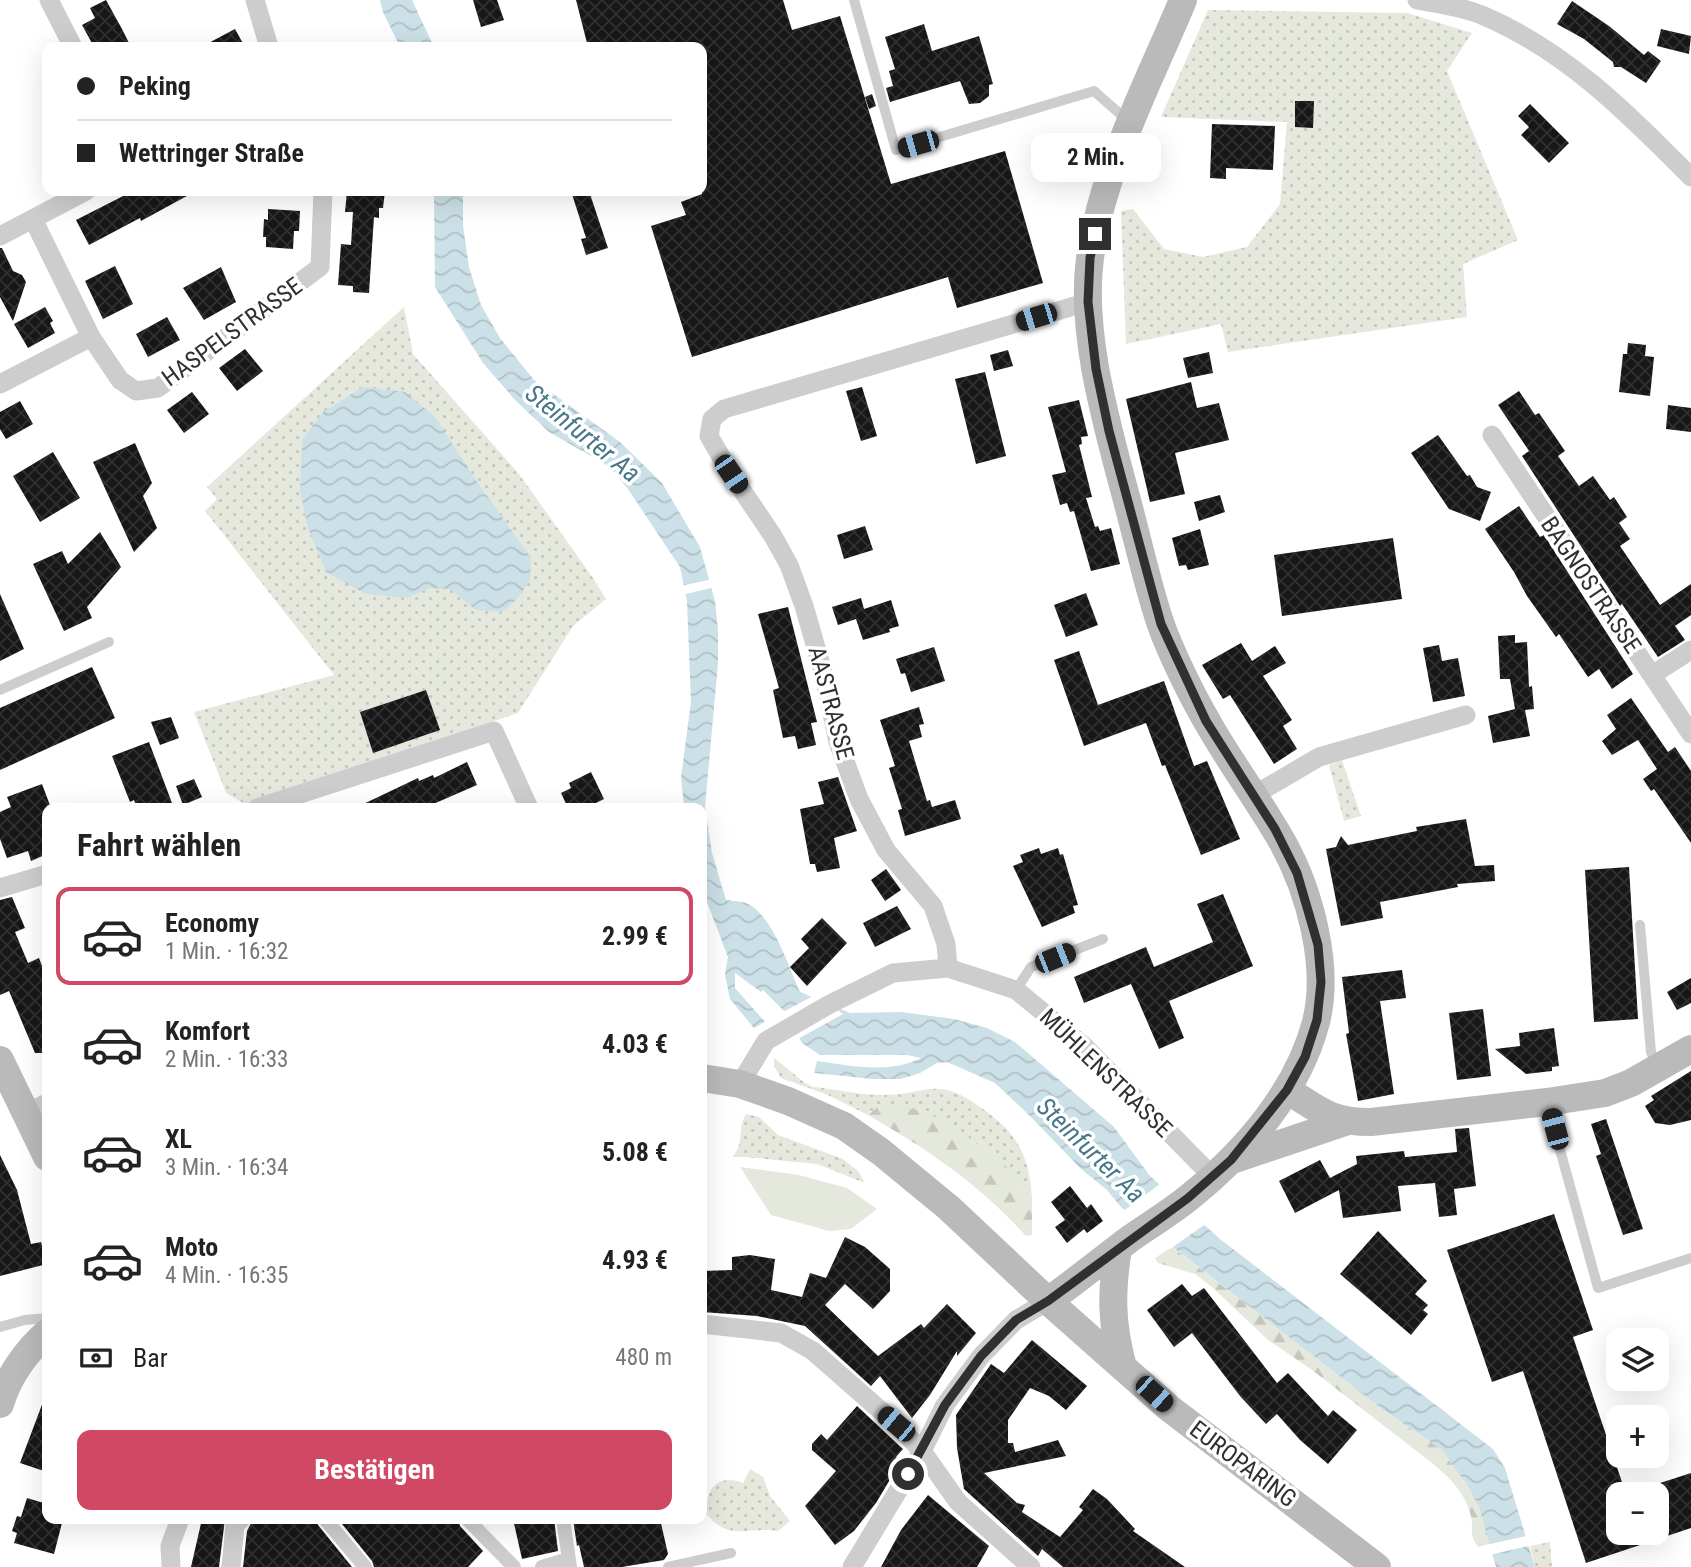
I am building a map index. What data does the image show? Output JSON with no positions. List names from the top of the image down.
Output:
{
  "streets": {
    "main road": ["EUROPARING"],
    "street": [
      "HASPELSTRASSE",
      "BAGNOSTRASSE",
      "AASTRASSE",
      "MÜHLENSTRASSE"
    ]
  },
  "crossings": [
    ["AASTRASSE", "MÜHLENSTRASSE"]
  ],
  "water": ["Steinfurter Aa"],
  "page": {
    "banner": ["Peking", "Wettringer Straße"],
    "bubble": "2 Min.",
    "heading": "Fahrt wählen",
    "list": [
      {
        "name": "Economy",
        "note": "1 Min. · 16:32",
        "value": "2.99 €"
      },
      {
        "name": "Komfort",
        "note": "2 Min. · 16:33",
        "value": "4.03 €"
      },
      {
        "name": "XL",
        "note": "3 Min. · 16:34",
        "value": "5.08 €"
      },
      {
        "name": "Moto",
        "note": "4 Min. · 16:35",
        "value": "4.93 €"
      }
    ],
    "pay": ["Bar", "480 m"],
    "map_buttons": ["+", "−"],
    "buttons": "Bestätigen"
  }
}
